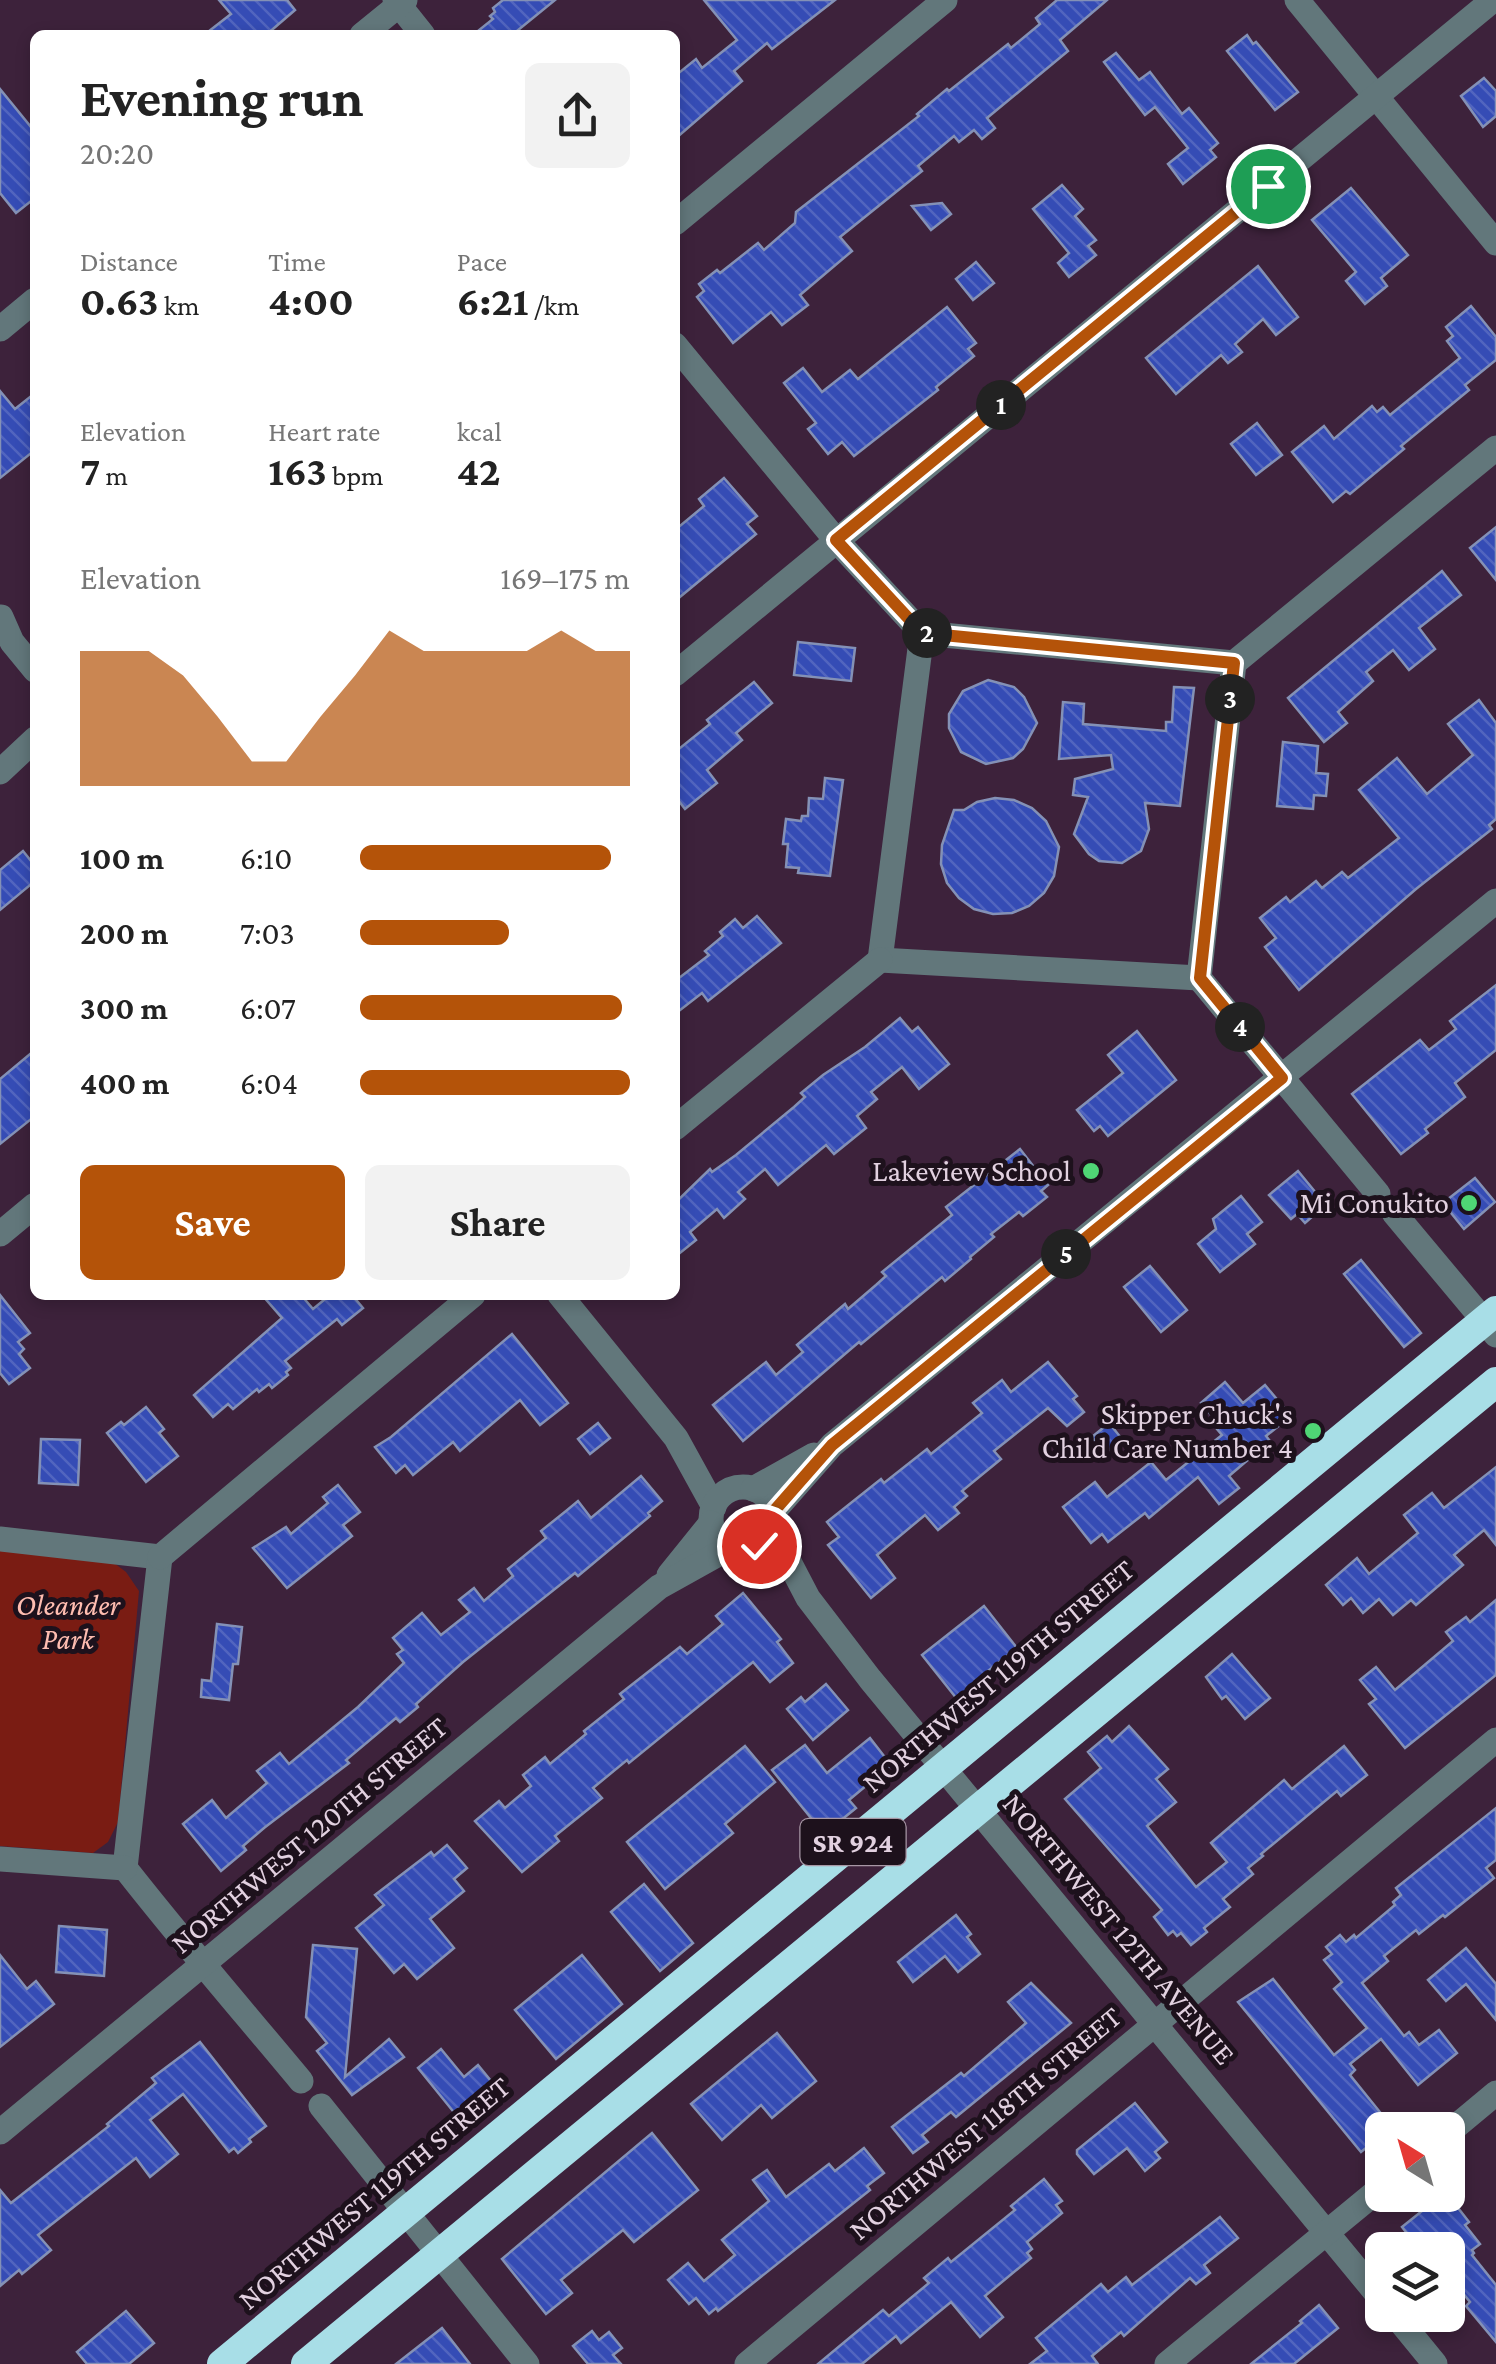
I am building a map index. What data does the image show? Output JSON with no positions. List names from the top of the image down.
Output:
{
  "streets": {
    "highway": ["NORTHWEST 119TH STREET", "SR 924"],
    "street": ["NORTHWEST 120TH STREET", "NORTHWEST 12TH AVENUE", "NORTHWEST 118TH STREET"]
  },
  "crossings": [
    ["NORTHWEST 119TH STREET", "NORTHWEST 12TH AVENUE"],
    ["NORTHWEST 120TH STREET", "NORTHWEST 12TH AVENUE"],
    ["SR 924", "NORTHWEST 12TH AVENUE"],
    ["NORTHWEST 12TH AVENUE", "NORTHWEST 118TH STREET"]
  ],
  "parks": ["Oleander Park"],
  "places": ["Lakeview School", "Mi Conukito", "Skipper Chuck's Child Care Number 4"],
  "north": "top left",
  "page": {
    "heading": ["Evening run", "20:20"],
    "stats": [
      ["Distance", "0.63 km"],
      ["Time", "4:00"],
      ["Pace", "6:21 /km"],
      ["Elevation", "7 m"],
      ["Heart rate", "163 bpm"],
      ["kcal", "42"]
    ],
    "pins": [
      "1",
      "2",
      "3",
      "4",
      "5"
    ],
    "chart": ["Elevation", "169–175 m"],
    "list": [
      {
        "name": "100 m",
        "note": "6:10"
      },
      {
        "name": "200 m",
        "note": "7:03"
      },
      {
        "name": "300 m",
        "note": "6:07"
      },
      {
        "name": "400 m",
        "note": "6:04"
      }
    ],
    "buttons": ["Save", "Share"]
  }
}
